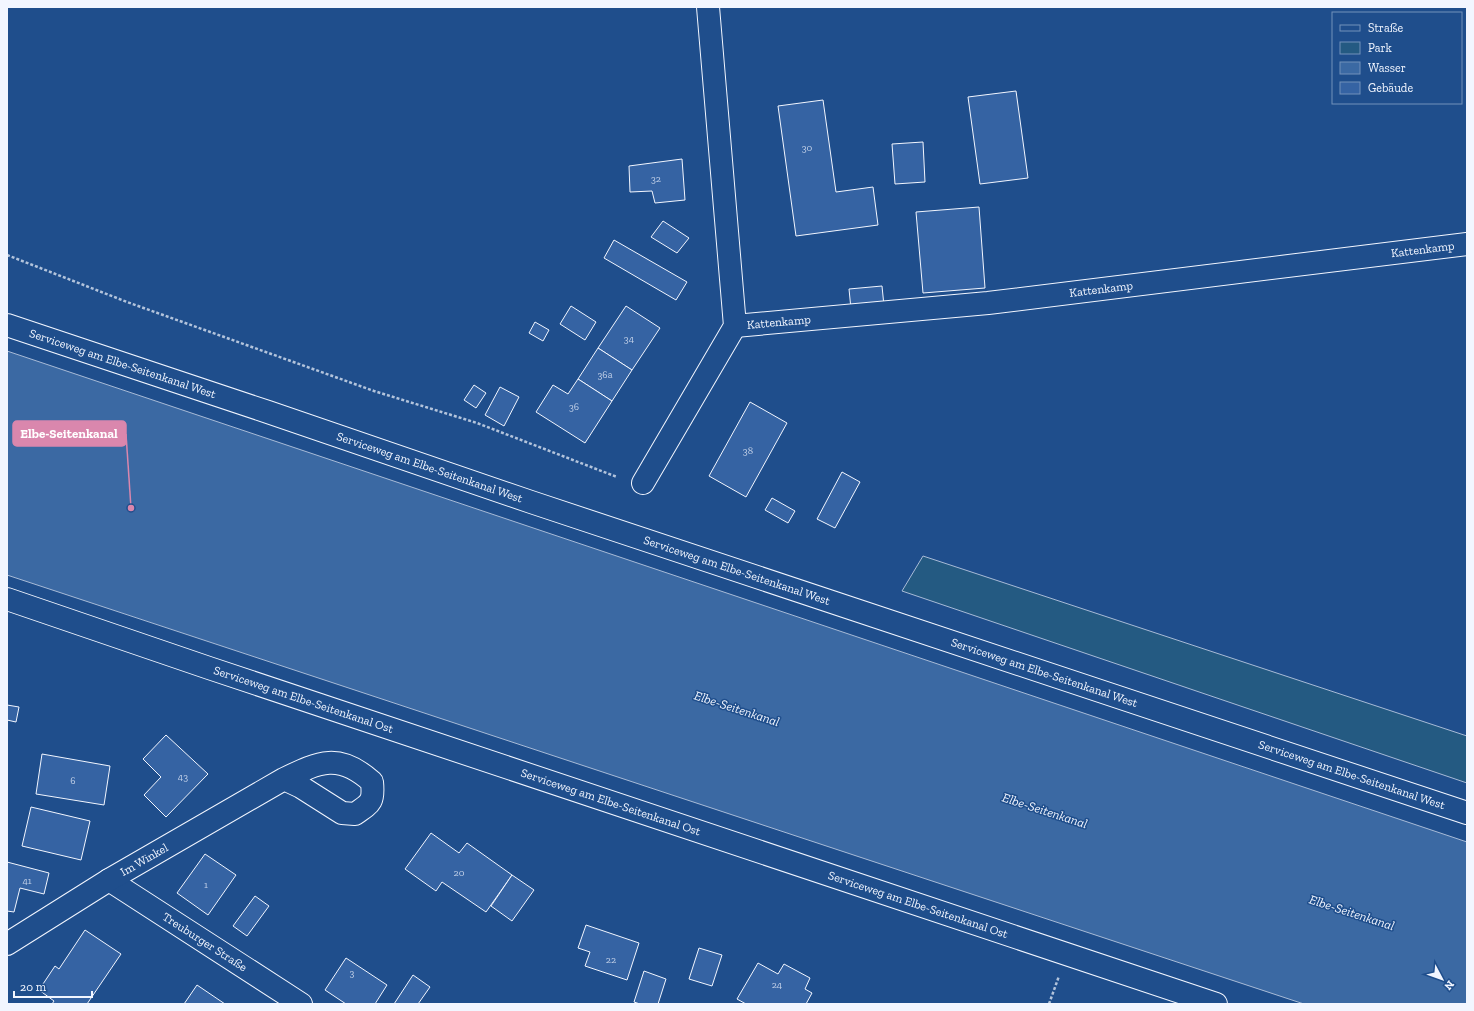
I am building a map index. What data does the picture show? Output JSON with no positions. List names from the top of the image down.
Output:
{
  "streets": {
    "street": [
      "Kattenkamp",
      "Serviceweg am Elbe-Seitenkanal West",
      "Serviceweg am Elbe-Seitenkanal Ost",
      "Im Winkel",
      "Treuburger Straße"
    ]
  },
  "crossings": [
    ["Im Winkel", "Treuburger Straße"]
  ],
  "water": ["Elbe-Seitenkanal"],
  "places": ["Elbe-Seitenkanal"],
  "house_numbers": [
    "30",
    "32",
    "34",
    "36a",
    "36",
    "38",
    "43",
    "6",
    "20",
    "41",
    "1",
    "22",
    "3",
    "24"
  ],
  "legend": [
    "Straße",
    "Park",
    "Wasser",
    "Gebäude"
  ],
  "scale_bar": "20 m",
  "north": "bottom right"
}
